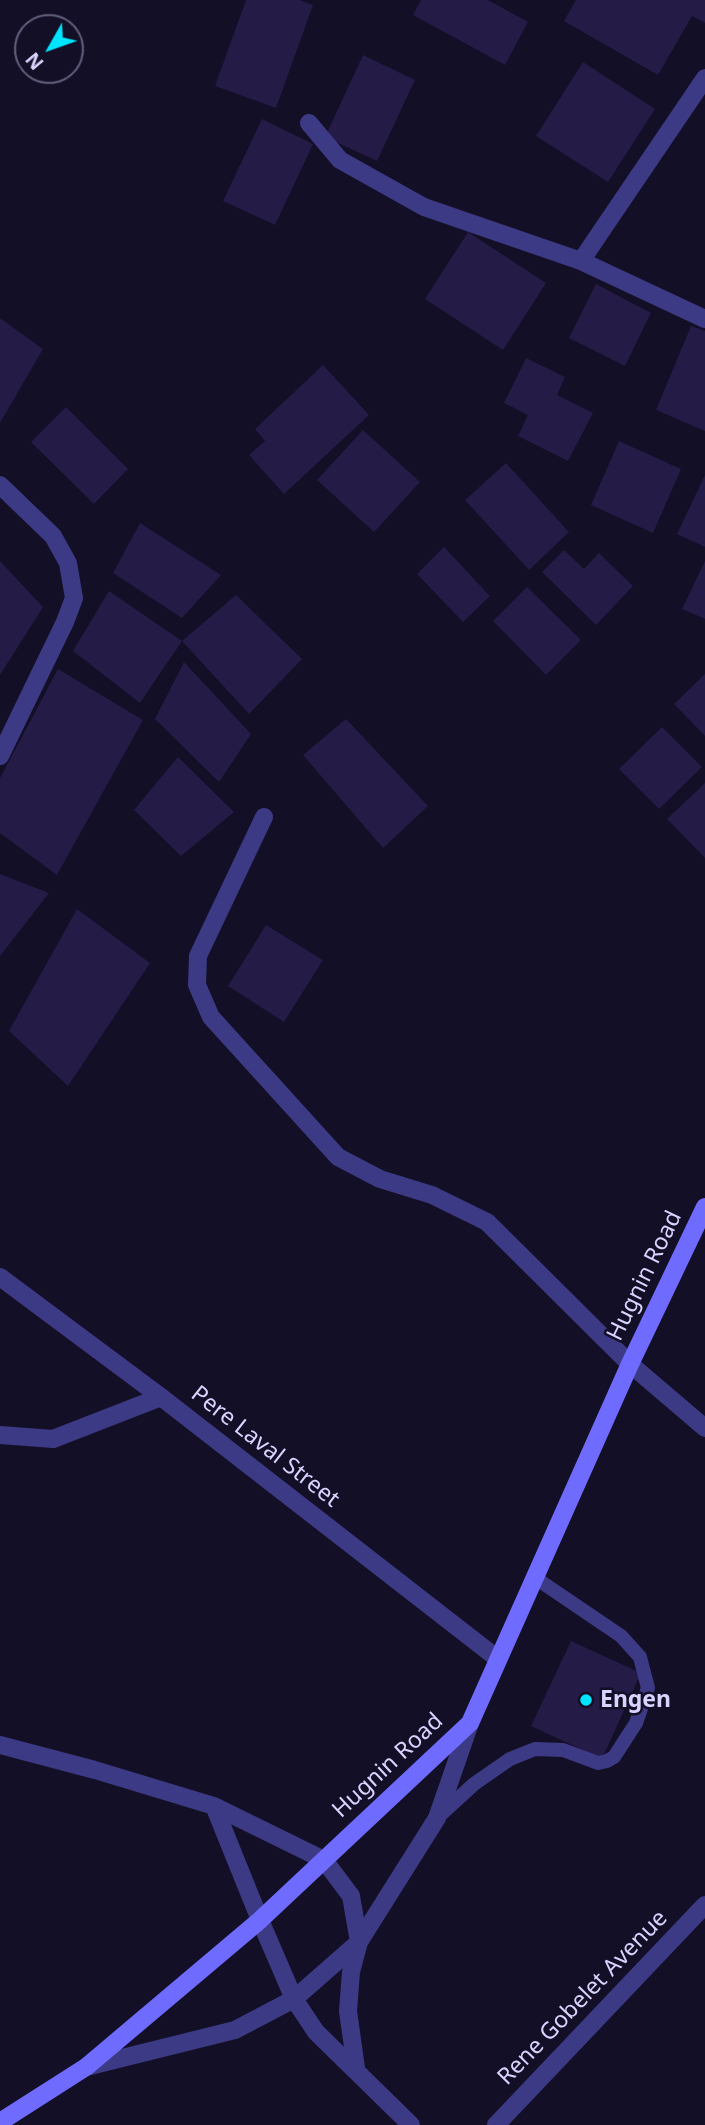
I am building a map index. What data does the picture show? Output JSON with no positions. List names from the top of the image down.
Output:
{
  "streets": {
    "main road": ["Hugnin Road"],
    "street": ["Pere Laval Street", "Rene Gobelet Avenue"]
  },
  "crossings": [
    ["Hugnin Road", "Pere Laval Street"]
  ],
  "places": ["Engen"],
  "north": "bottom left"
}
